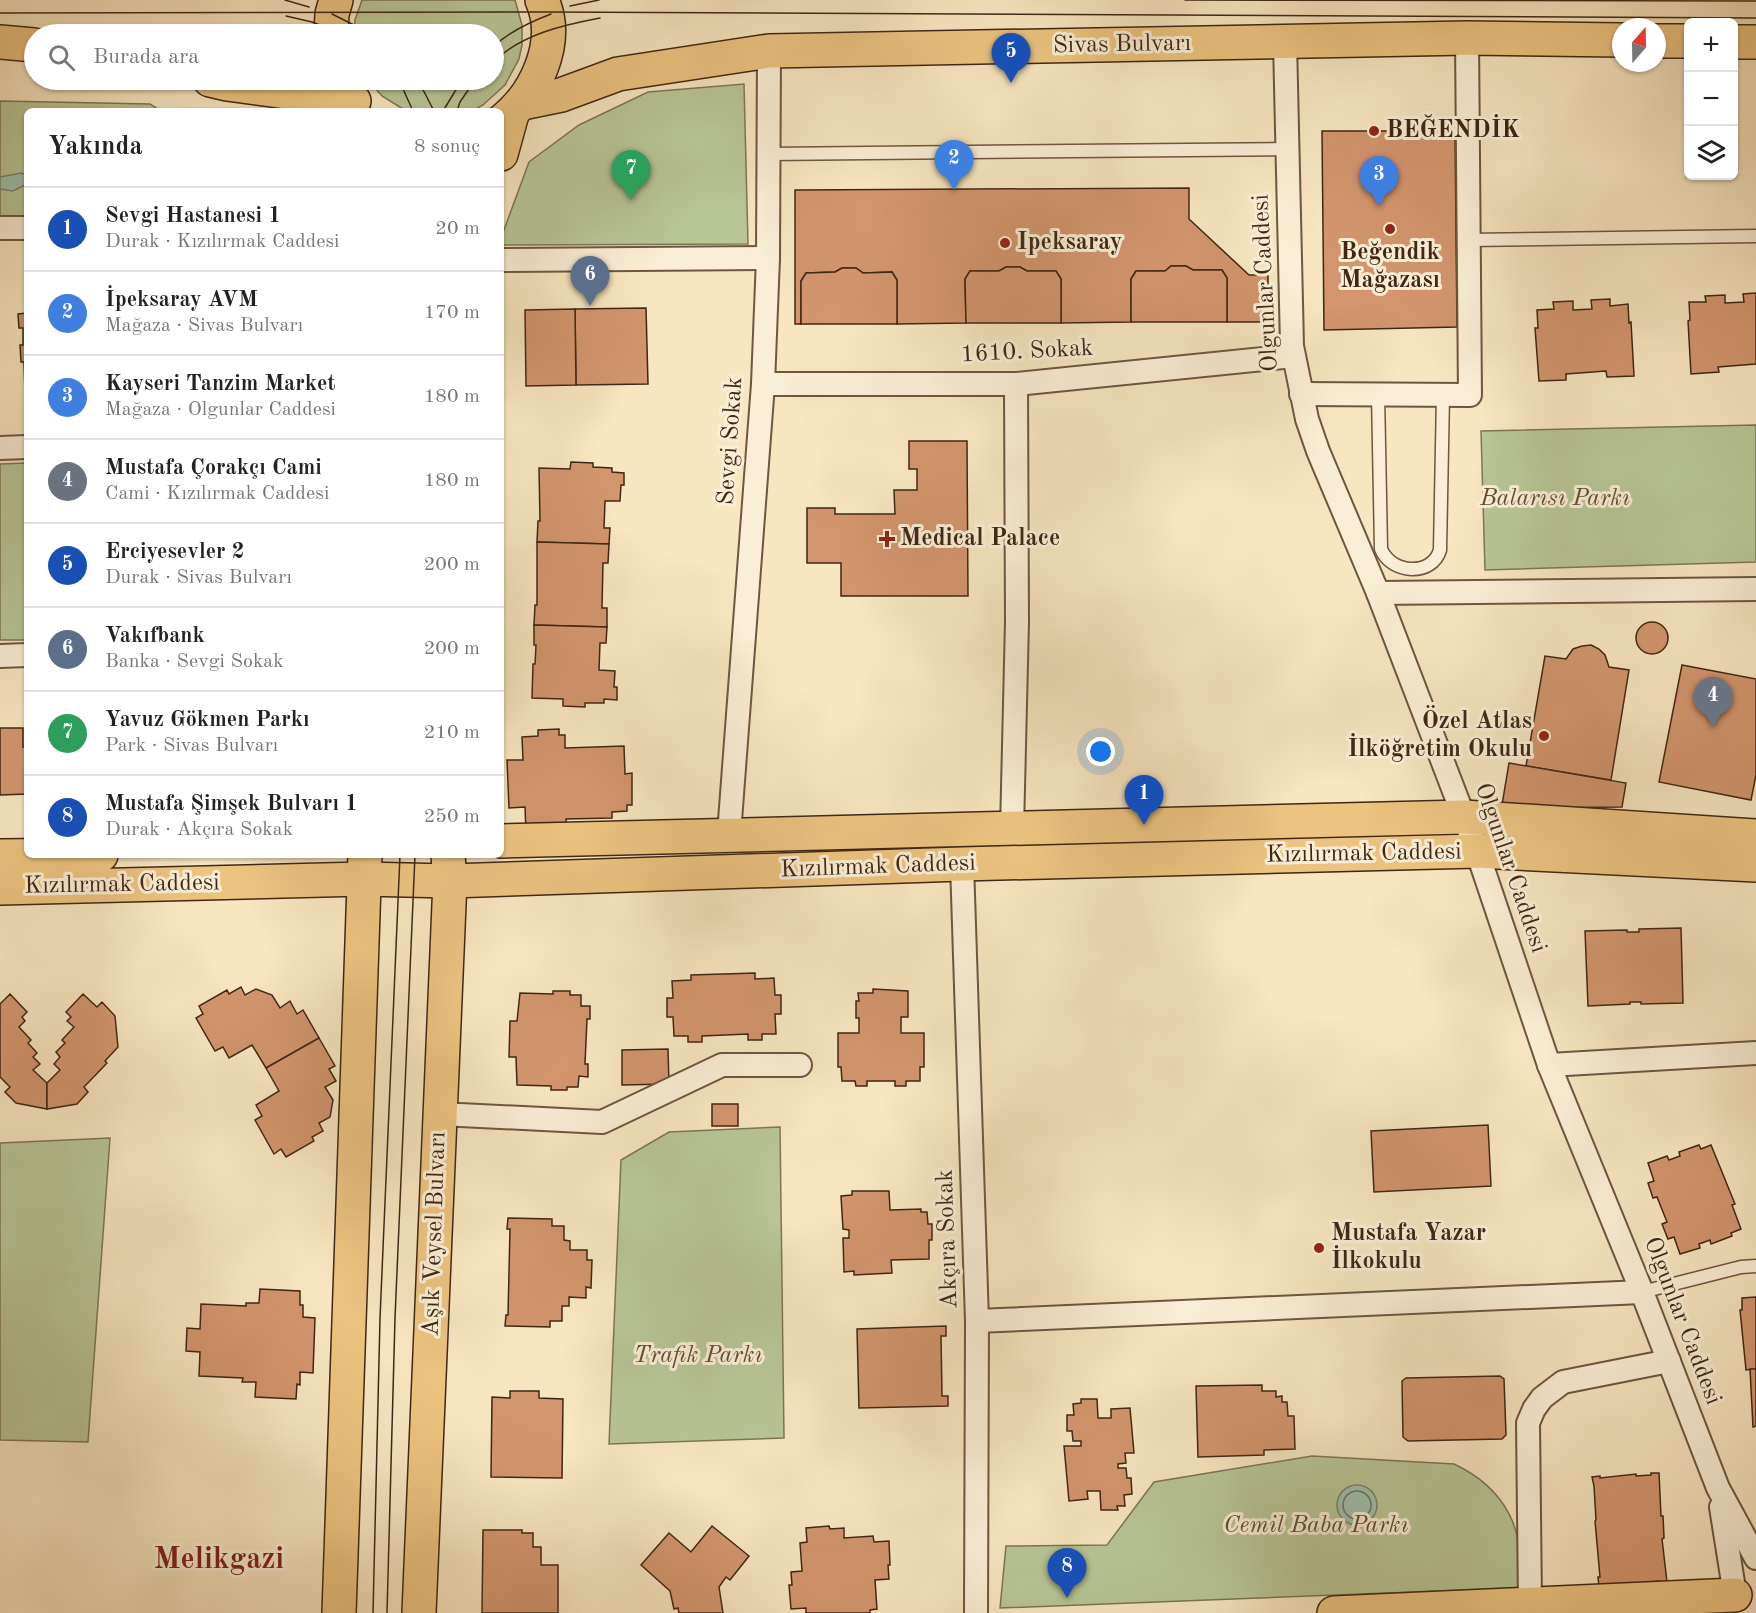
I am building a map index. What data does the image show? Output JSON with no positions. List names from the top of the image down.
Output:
{
  "streets": {
    "main road": ["Sivas Bulvarı", "Kızılırmak Caddesi", "Aşık Veysel Bulvarı"],
    "street": [
      "Olgunlar Caddesi",
      "1610. Sokak",
      "Sevgi Sokak",
      "Akçıra Sokak"
    ]
  },
  "crossings": [
    ["Sivas Bulvarı", "Olgunlar Caddesi"],
    ["Sivas Bulvarı", "Sevgi Sokak"],
    ["Olgunlar Caddesi", "1610. Sokak"],
    ["Olgunlar Caddesi", "Kızılırmak Caddesi"],
    ["1610. Sokak", "Sevgi Sokak"],
    ["Sevgi Sokak", "Kızılırmak Caddesi"],
    ["Kızılırmak Caddesi", "Aşık Veysel Bulvarı"],
    ["Kızılırmak Caddesi", "Akçıra Sokak"]
  ],
  "districts": ["Melikgazi"],
  "parks": ["Balarısı Parkı", "Trafik Parkı", "Cemil Baba Parkı"],
  "places": {
    "other": [
      "BEĞENDİK",
      "Beğendik Mağazası",
      "Ipeksaray",
      "Özel Atlas İlköğretim Okulu",
      "Mustafa Yazar İlkokulu"
    ],
    "health": ["Medical Palace"]
  },
  "north": "top",
  "page": {
    "map_buttons": ["+", "−"],
    "search": "Burada ara",
    "pins": [
      "5",
      "2",
      "7",
      "3",
      "6",
      "4",
      "1",
      "8"
    ],
    "heading": ["Yakında", "8 sonuç"],
    "list": [
      {
        "mark": "1",
        "name": "Sevgi Hastanesi 1",
        "note": "Durak · Kızılırmak Caddesi",
        "value": "20 m"
      },
      {
        "mark": "2",
        "name": "İpeksaray AVM",
        "note": "Mağaza · Sivas Bulvarı",
        "value": "170 m"
      },
      {
        "mark": "3",
        "name": "Kayseri Tanzim Market",
        "note": "Mağaza · Olgunlar Caddesi",
        "value": "180 m"
      },
      {
        "mark": "4",
        "name": "Mustafa Çorakçı Cami",
        "note": "Cami · Kızılırmak Caddesi",
        "value": "180 m"
      },
      {
        "mark": "5",
        "name": "Erciyesevler 2",
        "note": "Durak · Sivas Bulvarı",
        "value": "200 m"
      },
      {
        "mark": "6",
        "name": "Vakıfbank",
        "note": "Banka · Sevgi Sokak",
        "value": "200 m"
      },
      {
        "mark": "7",
        "name": "Yavuz Gökmen Parkı",
        "note": "Park · Sivas Bulvarı",
        "value": "210 m"
      },
      {
        "mark": "8",
        "name": "Mustafa Şimşek Bulvarı 1",
        "note": "Durak · Akçıra Sokak",
        "value": "250 m"
      }
    ]
  }
}
